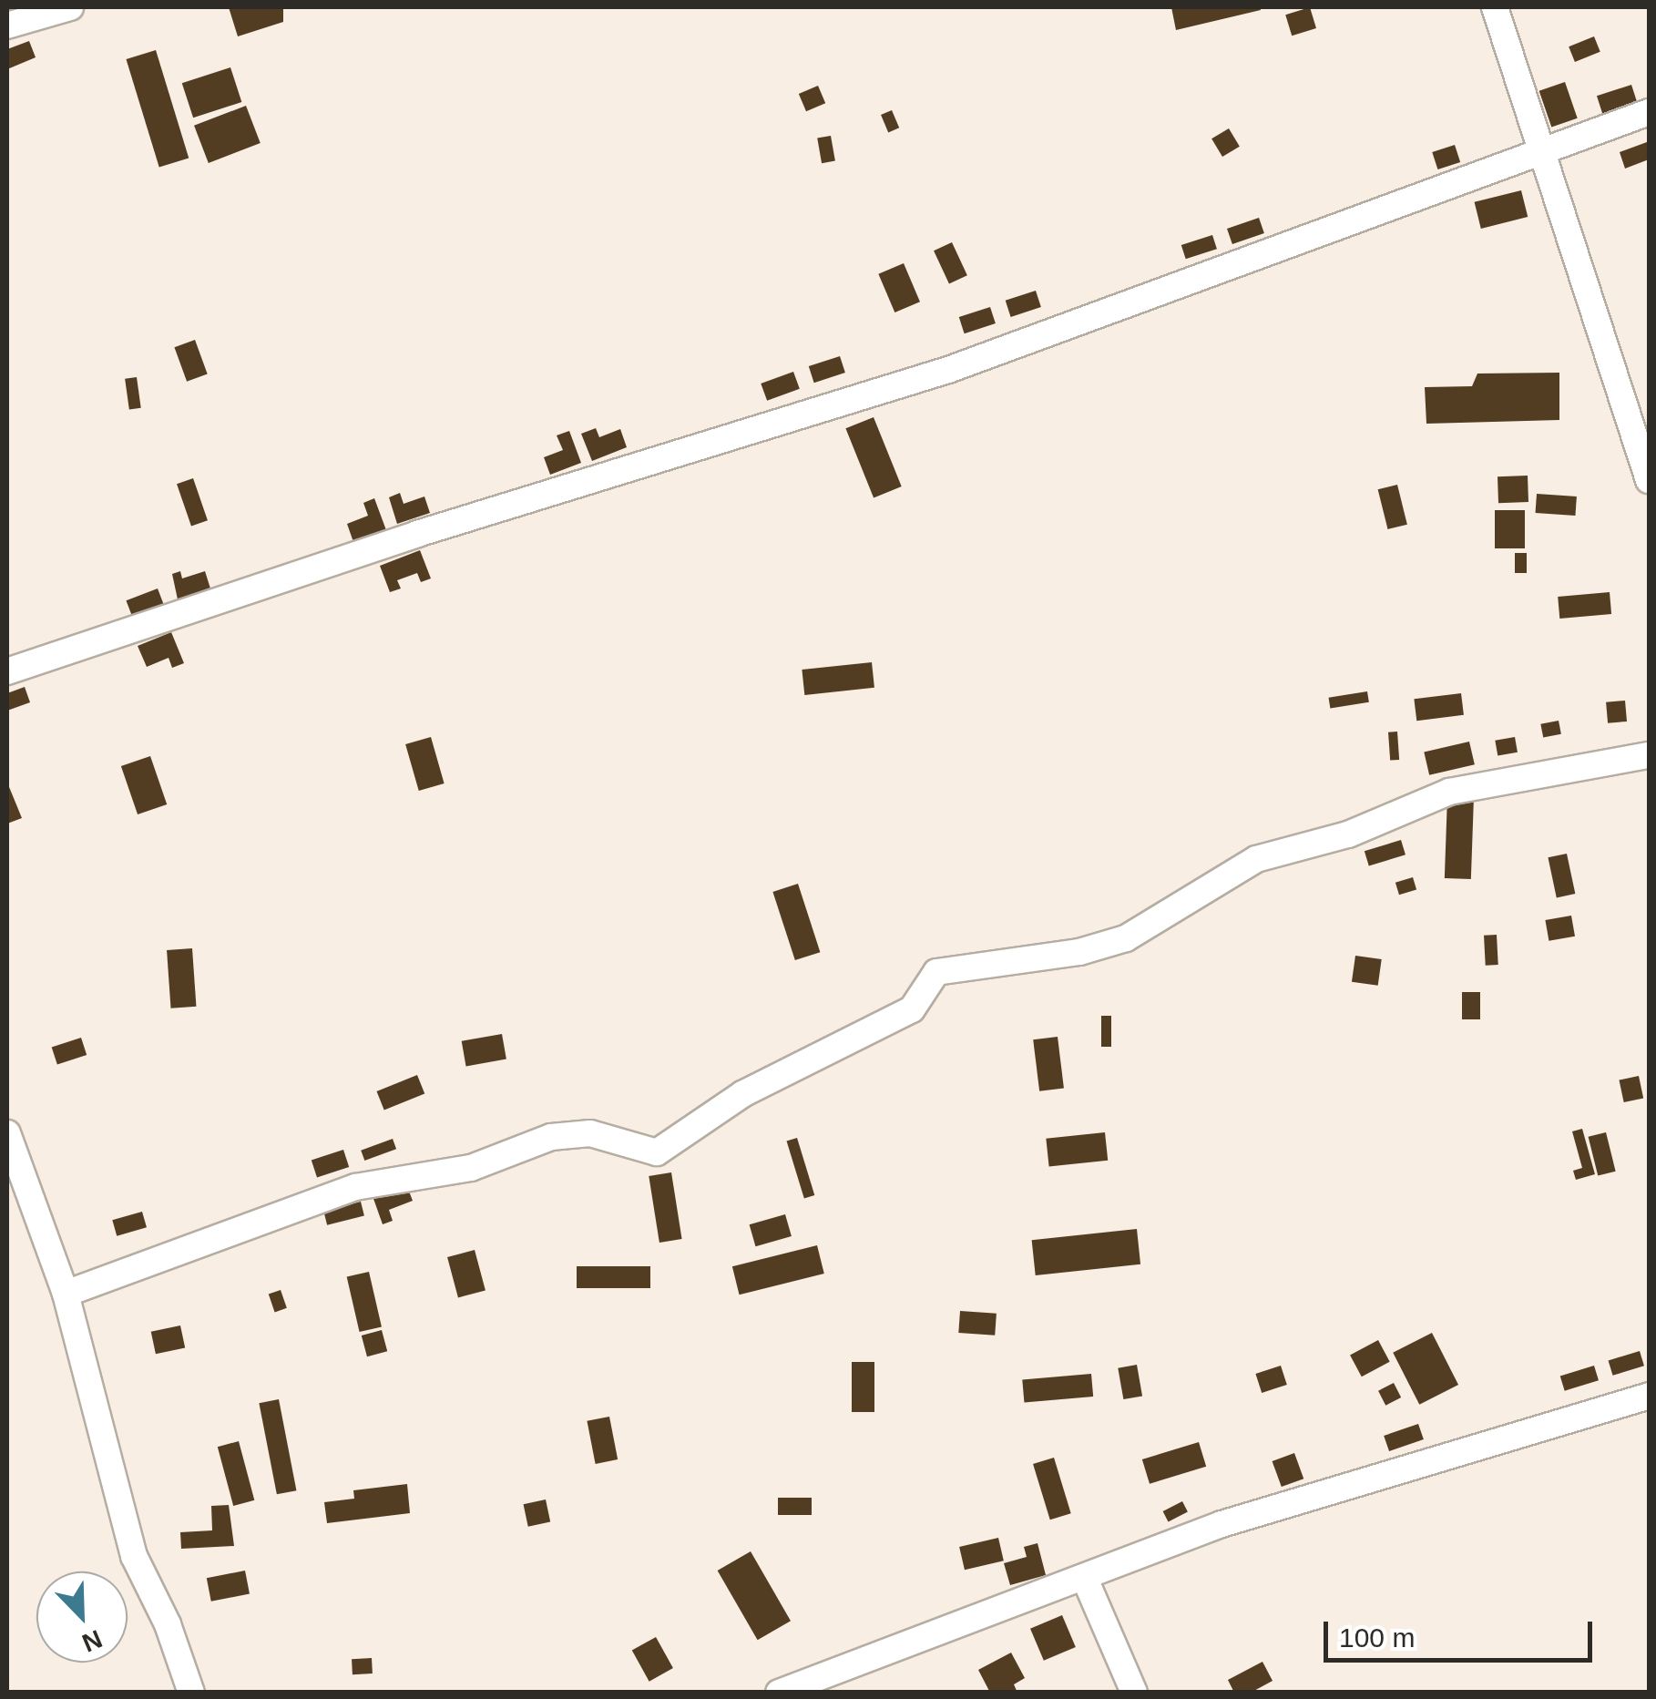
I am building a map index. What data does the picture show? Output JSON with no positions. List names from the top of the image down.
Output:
{
  "scale_bar": "100 m",
  "north": "bottom right"
}
